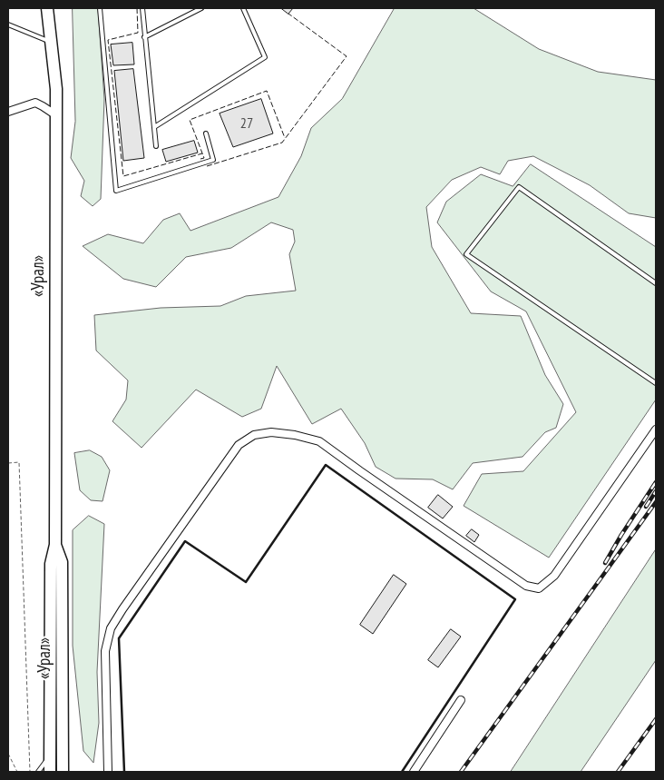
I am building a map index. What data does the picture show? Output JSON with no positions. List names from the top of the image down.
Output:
{
  "streets": {
    "highway": ["«Урал»"]
  },
  "house_numbers": ["27"]
}
